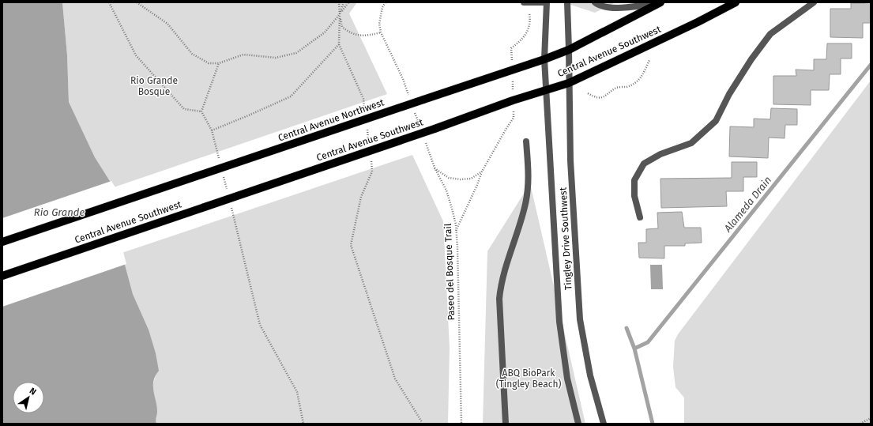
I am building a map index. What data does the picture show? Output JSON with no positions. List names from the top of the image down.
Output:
{
  "streets": {
    "main road": ["Central Avenue Southwest", "Central Avenue Northwest"],
    "street": ["Tingley Drive Southwest"],
    "path": ["Paseo del Bosque Trail"]
  },
  "crossings": [
    ["Central Avenue Southwest", "Tingley Drive Southwest"],
    ["Central Avenue Northwest", "Tingley Drive Southwest"]
  ],
  "water": ["Alameda Drain", "Rio Grande"],
  "parks": ["Rio Grande Bosque", "ABQ BioPark (Tingley Beach)"],
  "north": "top right"
}
